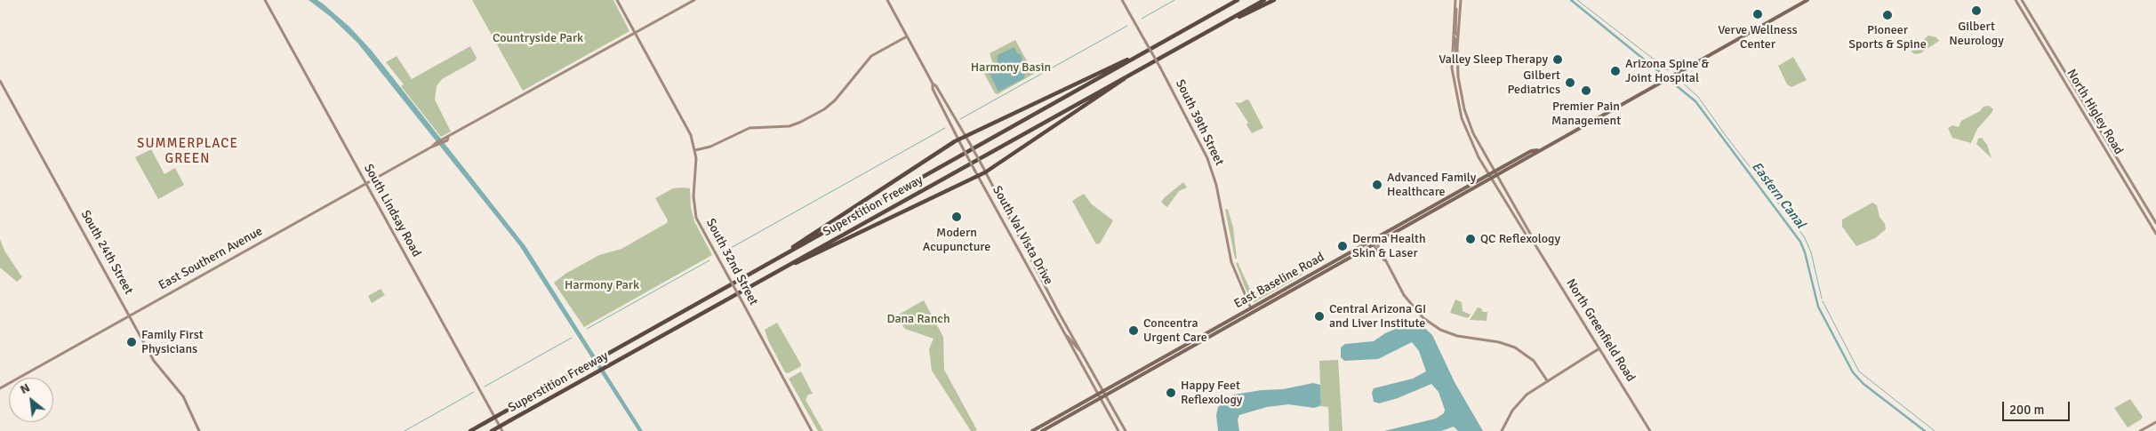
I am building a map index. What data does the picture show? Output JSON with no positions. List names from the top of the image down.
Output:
{
  "streets": {
    "highway": ["Superstition Freeway"],
    "main road": [
      "North Higley Road",
      "South 39th Street",
      "South Lindsay Road",
      "South Val Vista Drive",
      "South 24th Street",
      "East Southern Avenue",
      "South 32nd Street",
      "East Baseline Road",
      "North Greenfield Road"
    ]
  },
  "crossings": [
    ["South 39th Street", "East Baseline Road"],
    ["South Lindsay Road", "East Southern Avenue"],
    ["South Val Vista Drive", "East Baseline Road"],
    ["South 24th Street", "East Southern Avenue"],
    ["East Southern Avenue", "South 32nd Street"],
    ["East Baseline Road", "North Greenfield Road"]
  ],
  "districts": ["SUMMERPLACE GREEN"],
  "water": ["Eastern Canal"],
  "parks": [
    "Countryside Park",
    "Harmony Basin",
    "Harmony Park",
    "Dana Ranch"
  ],
  "places": [
    "Gilbert Neurology",
    "Verve Wellness Center",
    "Pioneer Sports & Spine",
    "Valley Sleep Therapy",
    "Arizona Spine & Joint Hospital",
    "Gilbert Pediatrics",
    "Premier Pain Management",
    "Advanced Family Healthcare",
    "Modern Acupuncture",
    "QC Reflexology",
    "Derma Health Skin & Laser",
    "Central Arizona GI and Liver Institute",
    "Concentra Urgent Care",
    "Family First Physicians",
    "Happy Feet Reflexology"
  ],
  "scale_bar": "200 m",
  "north": "top left"
}
